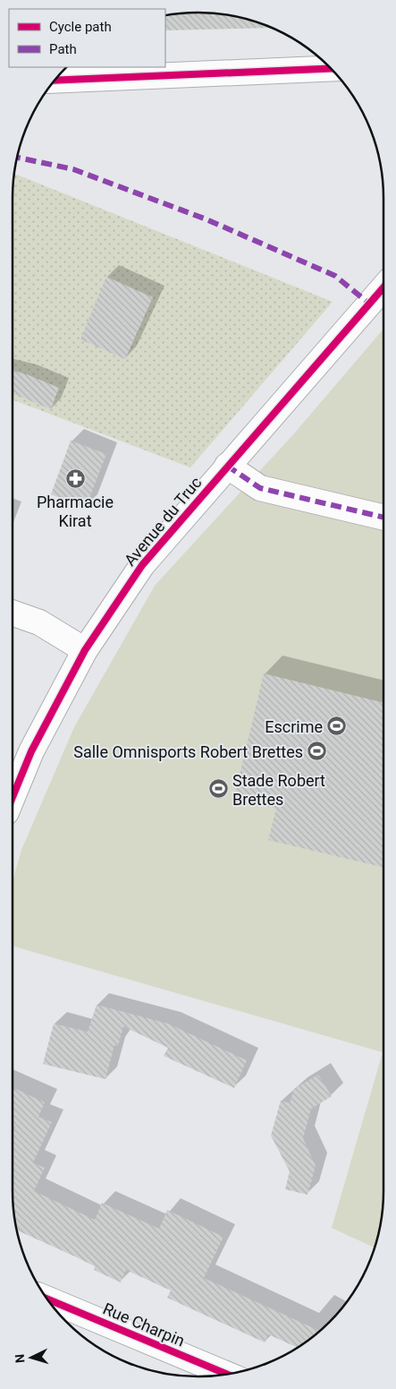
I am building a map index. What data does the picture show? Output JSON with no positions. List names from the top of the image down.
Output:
{
  "streets": {
    "street": ["Avenue du Truc", "Rue Charpin"]
  },
  "places": {
    "pharmacy": ["Pharmacie Kirat"],
    "sports": ["Escrime", "Salle Omnisports Robert Brettes", "Stade Robert Brettes"]
  },
  "legend": ["Cycle path", "Path"],
  "north": "left"
}
